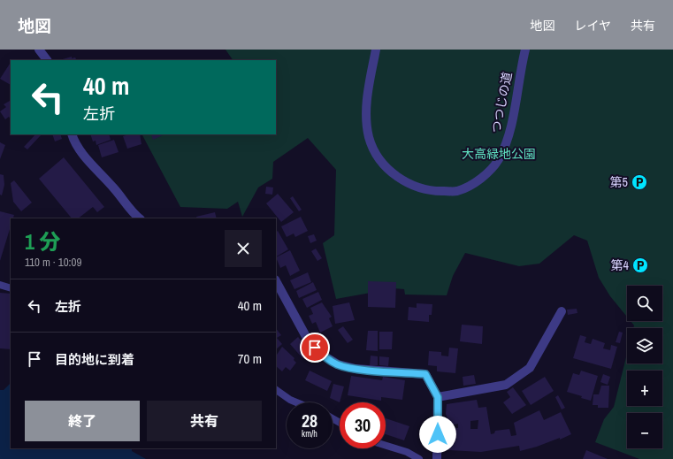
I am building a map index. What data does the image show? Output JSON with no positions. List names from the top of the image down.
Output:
{
  "streets": {
    "street": ["つつじの道"]
  },
  "parks": ["大高緑地公園"],
  "places": {
    "parking": ["第5", "第4"]
  },
  "page": {
    "header": "地図",
    "nav": ["地図", "レイヤ", "共有"],
    "turn": ["40 m", "左折"],
    "heading": ["1 分", "110 m · 10:09"],
    "list": [
      {
        "name": "左折",
        "value": "40 m"
      },
      {
        "name": "目的地に到着",
        "value": "70 m"
      }
    ],
    "map_buttons": ["+", "−"],
    "buttons": ["終了", "共有"],
    "speed": "28 km/h",
    "limit": "30"
  }
}
